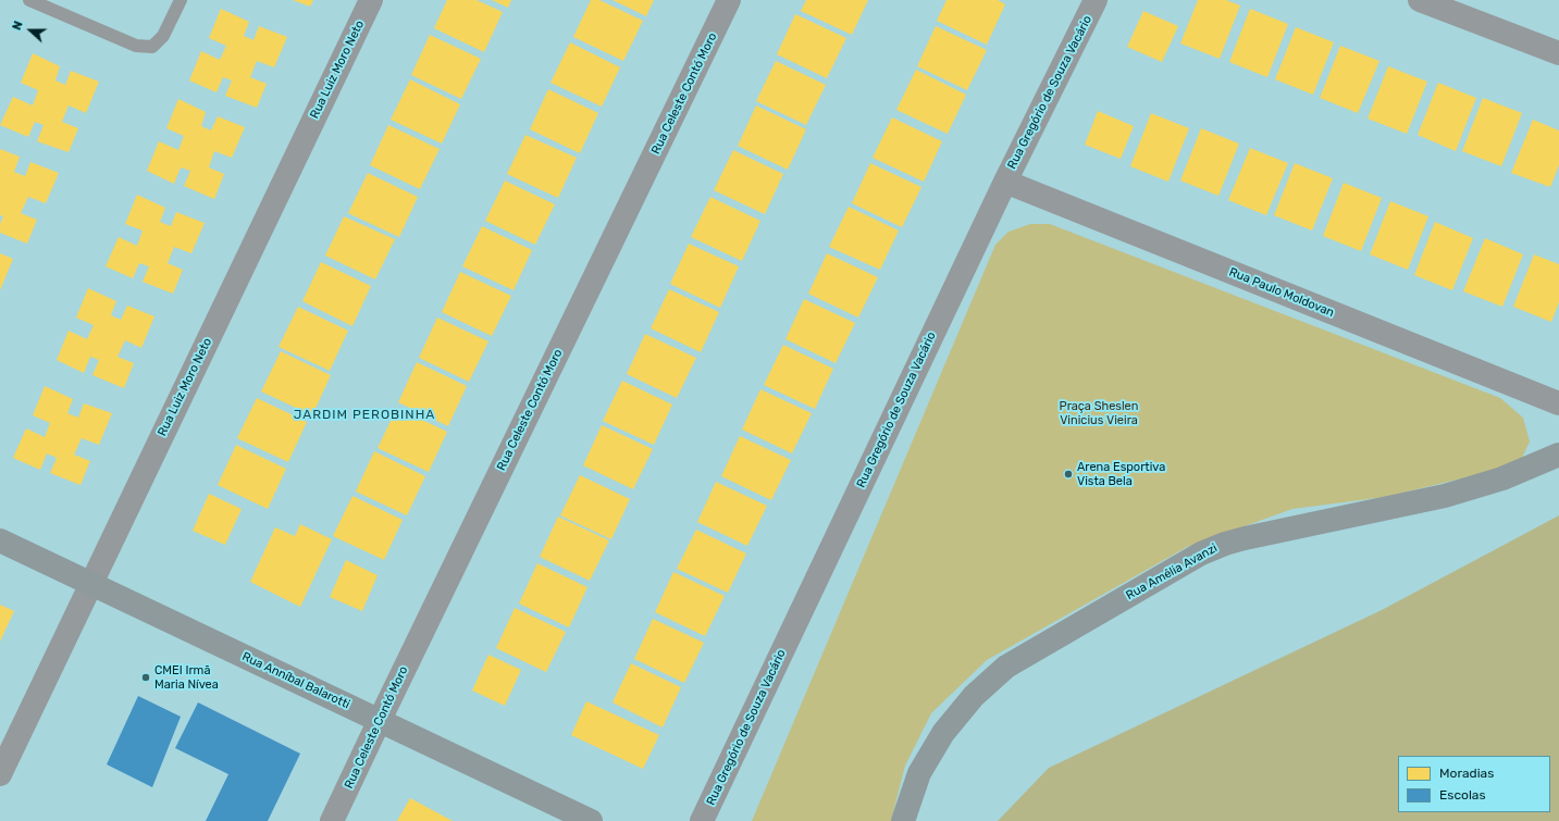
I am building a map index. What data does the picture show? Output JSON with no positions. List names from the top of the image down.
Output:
{
  "streets": {
    "street": [
      "Rua Luiz Moro Neto",
      "Rua Gregório de Souza Vacário",
      "Rua Celeste Contó Moro",
      "Rua Paulo Moldovan",
      "Rua Amélia Avanzi",
      "Rua Anníbal Balarotti"
    ]
  },
  "crossings": [
    ["Rua Luiz Moro Neto", "Rua Anníbal Balarotti"],
    ["Rua Gregório de Souza Vacário", "Rua Paulo Moldovan"],
    ["Rua Celeste Contó Moro", "Rua Anníbal Balarotti"]
  ],
  "districts": ["JARDIM PEROBINHA"],
  "parks": ["Praça Sheslen Vinicius Vieira"],
  "places": ["Arena Esportiva Vista Bela", "CMEI Irmã Maria Nívea"],
  "legend": ["Moradias", "Escolas"],
  "north": "left"
}
